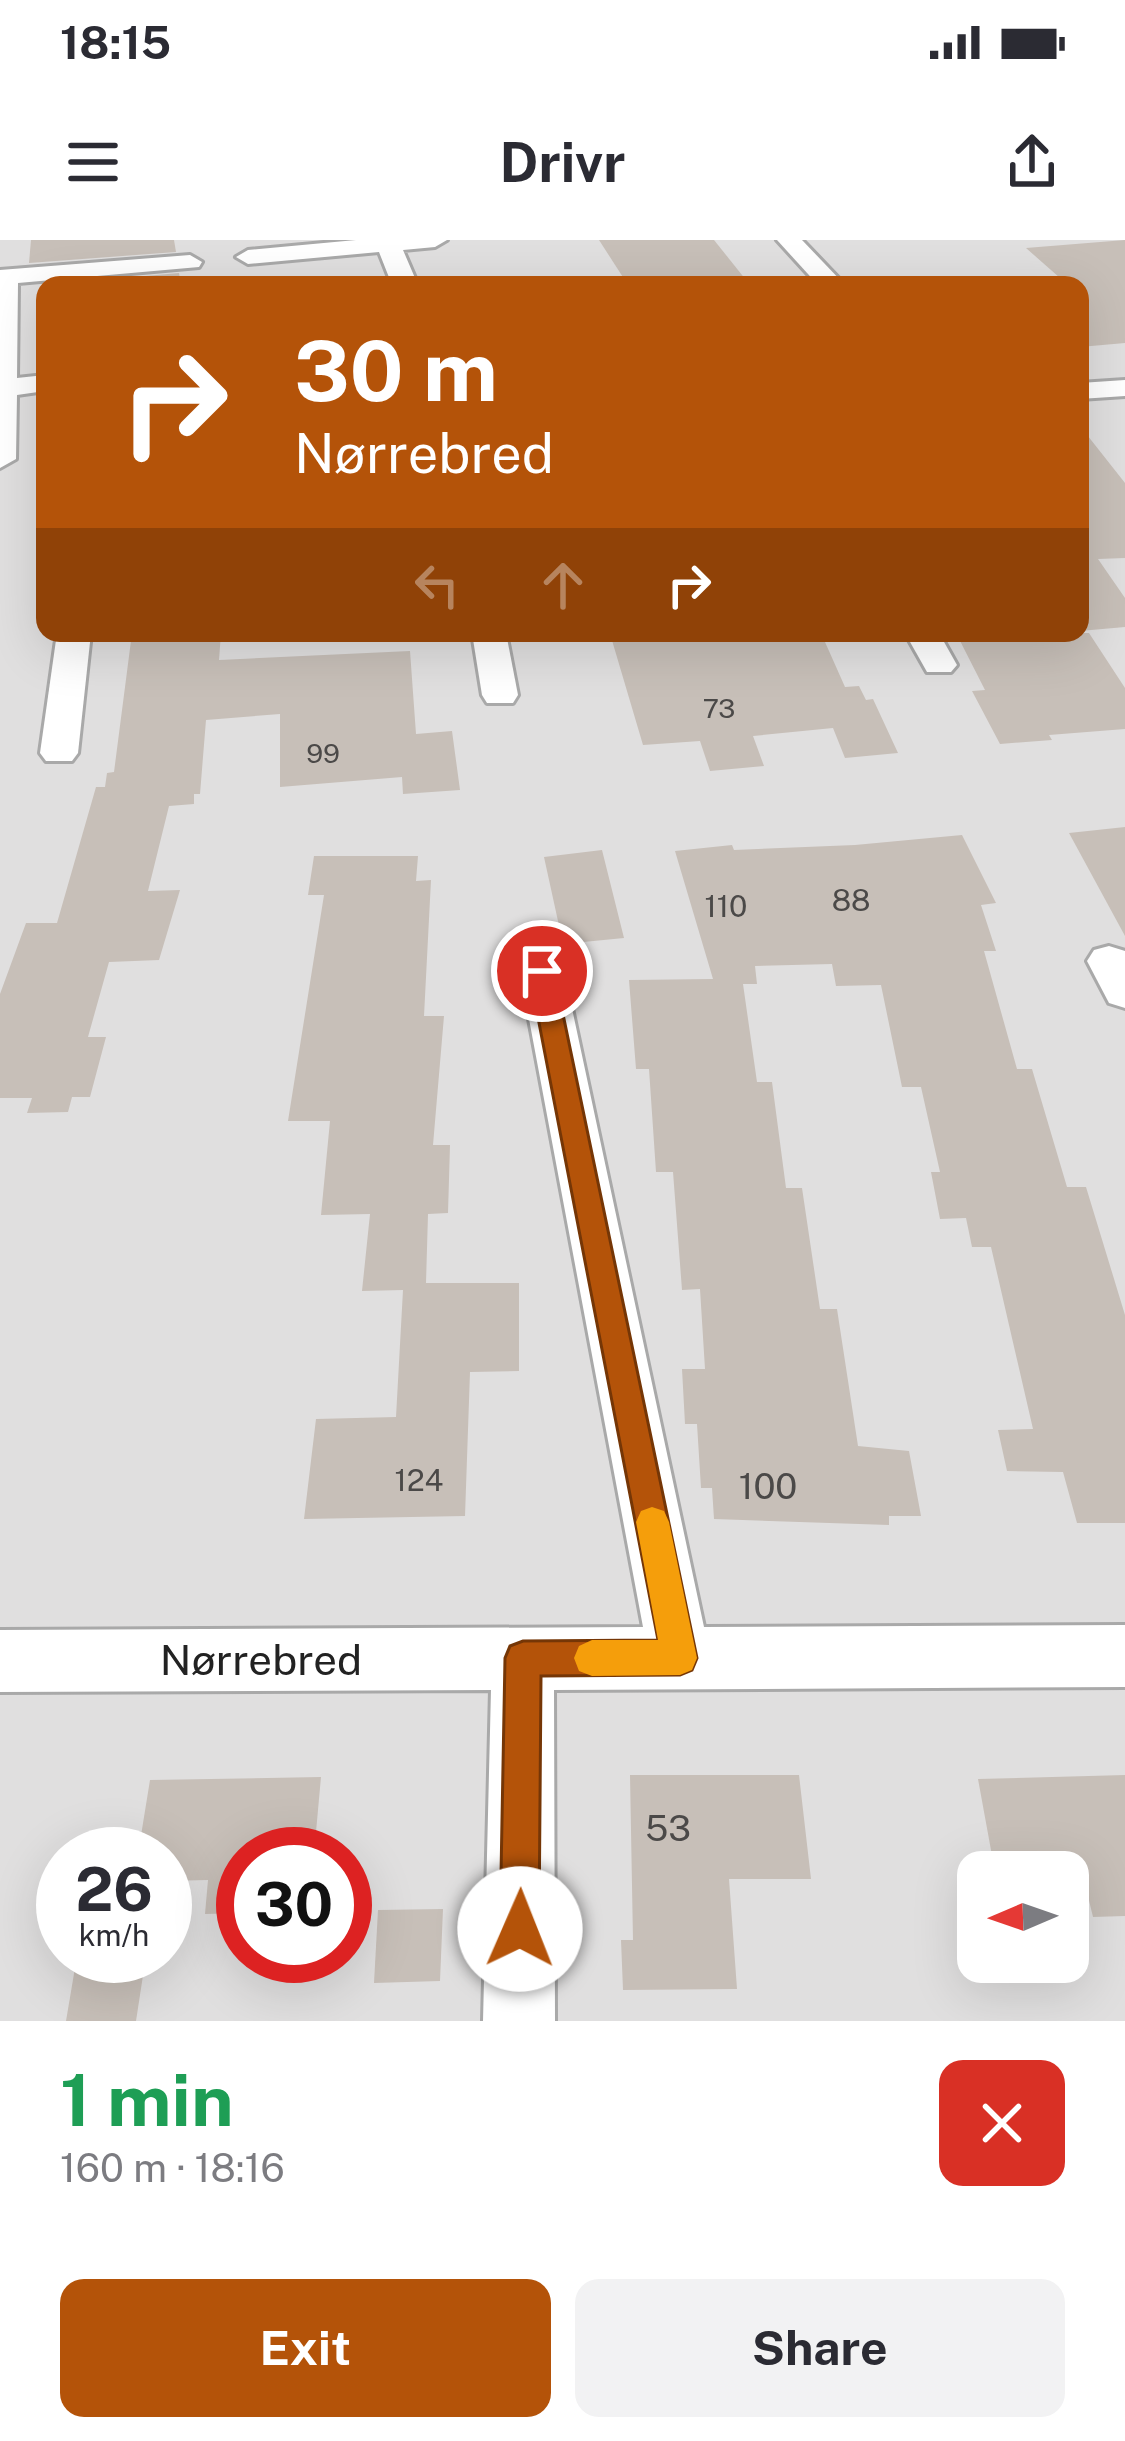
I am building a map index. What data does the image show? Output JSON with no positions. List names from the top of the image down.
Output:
{
  "streets": {
    "street": ["Nørrebred"]
  },
  "house_numbers": [
    "73",
    "99",
    "88",
    "110",
    "124",
    "100",
    "53"
  ],
  "north": "left",
  "page": {
    "status": "18:15",
    "header": "Drivr",
    "turn": ["30 m", "Nørrebred"],
    "speed": "26 km/h",
    "limit": "30",
    "heading": ["1 min", "160 m · 18:16"],
    "buttons": ["Exit", "Share"]
  }
}
